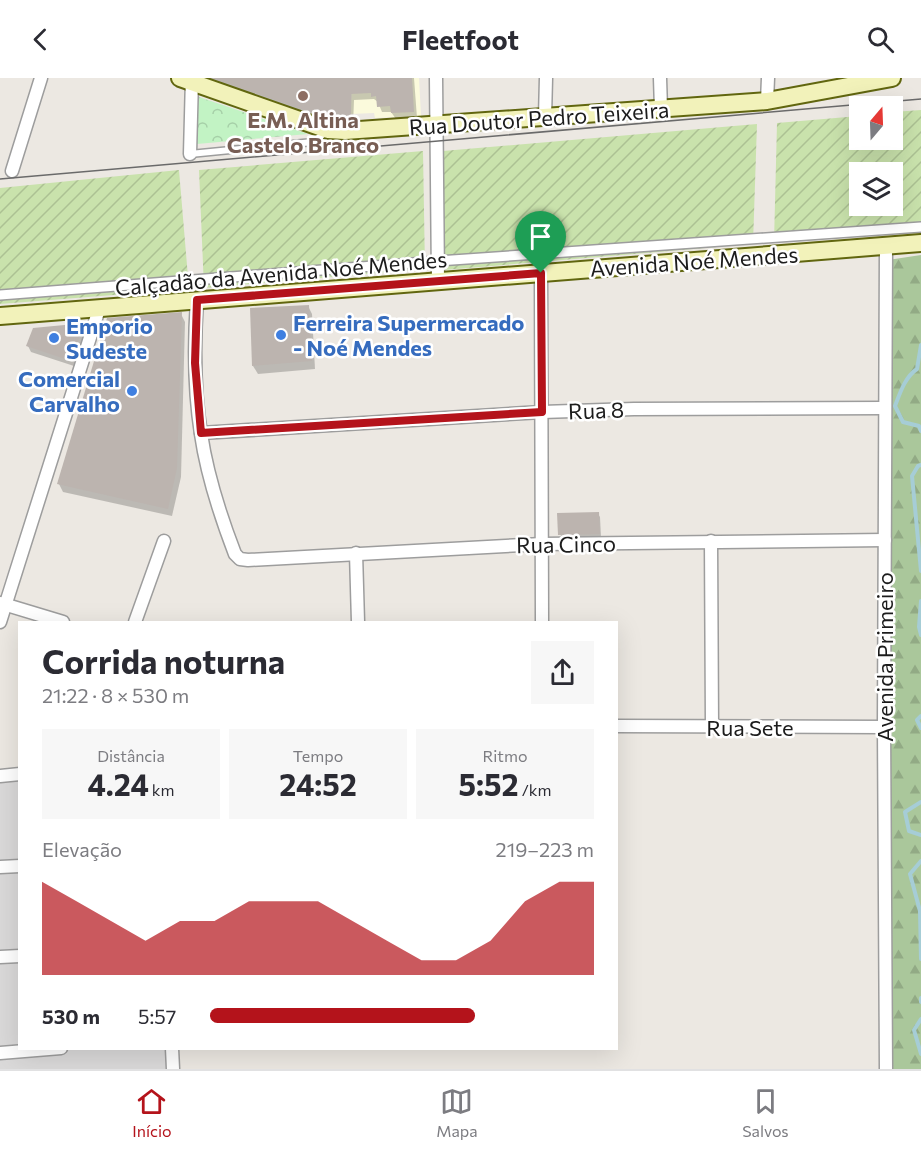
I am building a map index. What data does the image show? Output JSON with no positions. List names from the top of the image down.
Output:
{
  "streets": {
    "main road": ["Rua Doutor Pedro Teixeira", "Avenida Noé Mendes"],
    "street": [
      "Calçadão da Avenida Noé Mendes",
      "Rua 8",
      "Rua Cinco",
      "Avenida Primeiro",
      "Rua Sete"
    ]
  },
  "crossings": [
    ["Avenida Noé Mendes", "Avenida Primeiro"],
    ["Rua 8", "Rua Cinco"],
    ["Rua 8", "Avenida Primeiro"],
    ["Rua Cinco", "Avenida Primeiro"],
    ["Avenida Primeiro", "Rua Sete"]
  ],
  "places": [
    "E.M. Altina Castelo Branco",
    "Ferreira Supermercado - Noé Mendes",
    "Emporio Sudeste",
    "Comercial Carvalho"
  ],
  "north": "top",
  "page": {
    "header": "Fleetfoot",
    "heading": ["Corrida noturna", "21:22 · 8 × 530 m"],
    "stats": [
      ["Distância", "4.24 km"],
      ["Tempo", "24:52"],
      ["Ritmo", "5:52 /km"]
    ],
    "chart": ["Elevação", "219–223 m"],
    "list": [
      {
        "name": "530 m",
        "note": "5:57"
      }
    ],
    "tabs": ["Início", "Mapa", "Salvos"]
  }
}
